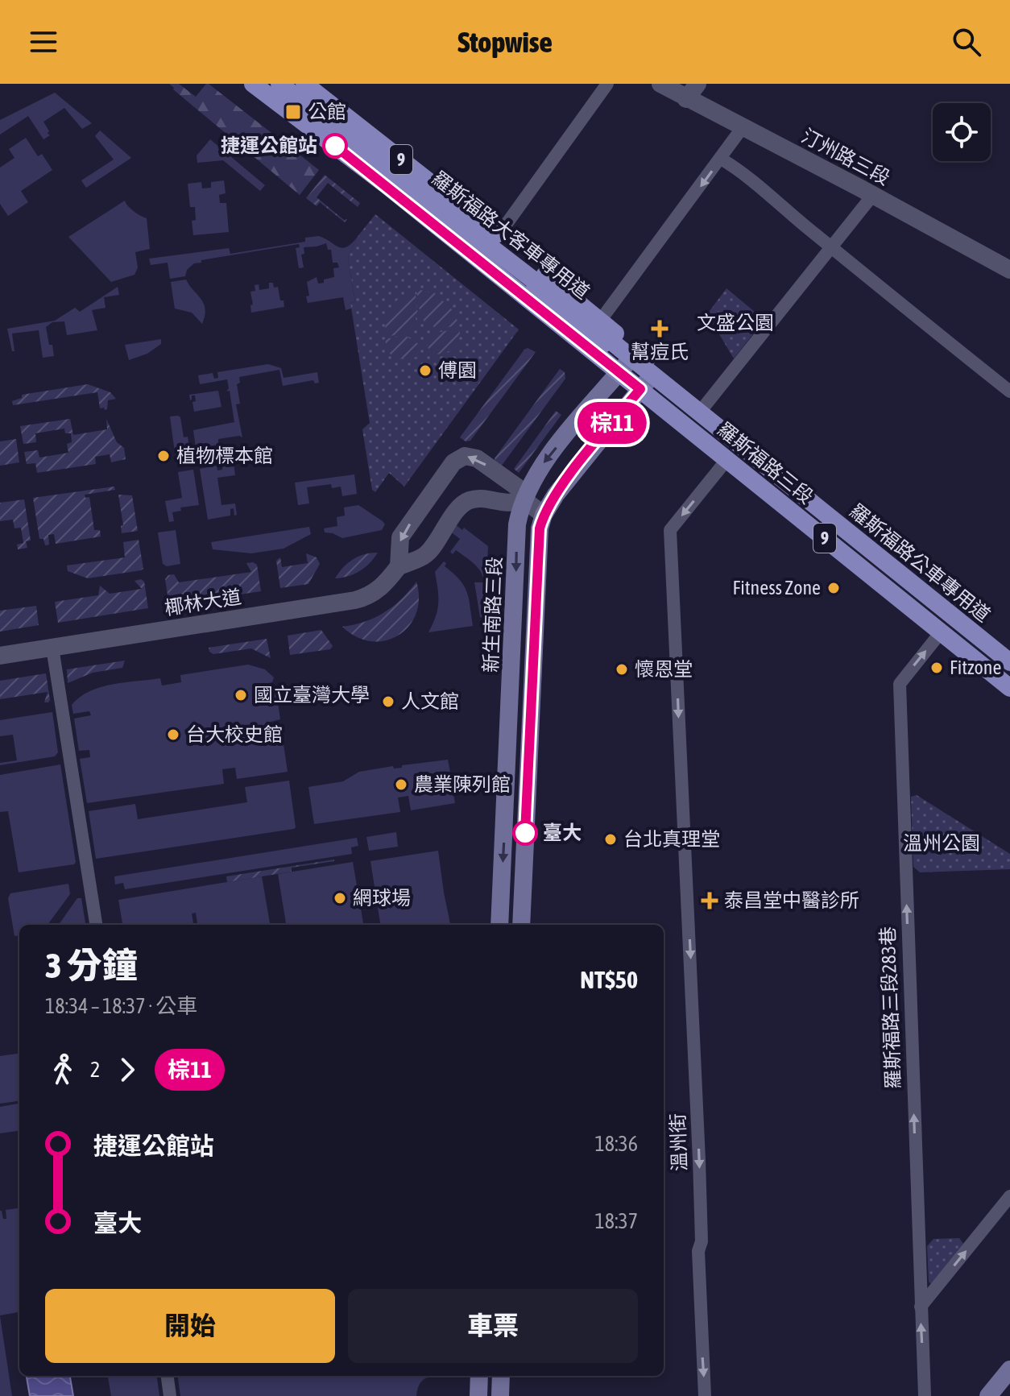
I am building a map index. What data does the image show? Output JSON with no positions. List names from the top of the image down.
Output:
{
  "streets": {
    "main road": [
      "9",
      "羅斯福路大客車專用道",
      "羅斯福路三段",
      "羅斯福路公車專用道",
      "新生南路三段"
    ],
    "street": [
      "汀州路三段",
      "椰林大道",
      "羅斯福路三段283巷",
      "溫州街"
    ]
  },
  "crossings": [
    ["9", "羅斯福路大客車專用道"],
    ["9", "羅斯福路三段"],
    ["羅斯福路大客車專用道", "羅斯福路三段"],
    ["羅斯福路大客車專用道", "新生南路三段"],
    ["羅斯福路三段", "羅斯福路公車專用道"],
    ["羅斯福路三段", "新生南路三段"],
    ["羅斯福路三段", "羅斯福路三段283巷"],
    ["羅斯福路三段", "溫州街"]
  ],
  "one_way": ["羅斯福路三段283巷", "溫州街"],
  "parks": ["文盛公園", "溫州公園"],
  "places": {
    "transit": ["公館"],
    "other": [
      "捷運公館站",
      "傅園",
      "植物標本館",
      "Fitness Zone",
      "Fitzone",
      "懷恩堂",
      "國立臺灣大學",
      "人文館",
      "台大校史館",
      "農業陳列館",
      "臺大",
      "台北真理堂",
      "網球場"
    ],
    "health": ["幫痘氏", "泰昌堂中醫診所"]
  },
  "lines": ["bus line 棕11"],
  "page": {
    "header": "Stopwise",
    "on_map": "棕11",
    "heading": ["3 分鐘", "18:34 – 18:37 · 公車", "NT$50"],
    "legs": ["2", "棕11"],
    "list": [
      {
        "name": "捷運公館站",
        "value": "18:36"
      },
      {
        "name": "臺大",
        "value": "18:37"
      }
    ],
    "buttons": ["開始", "車票"]
  }
}
